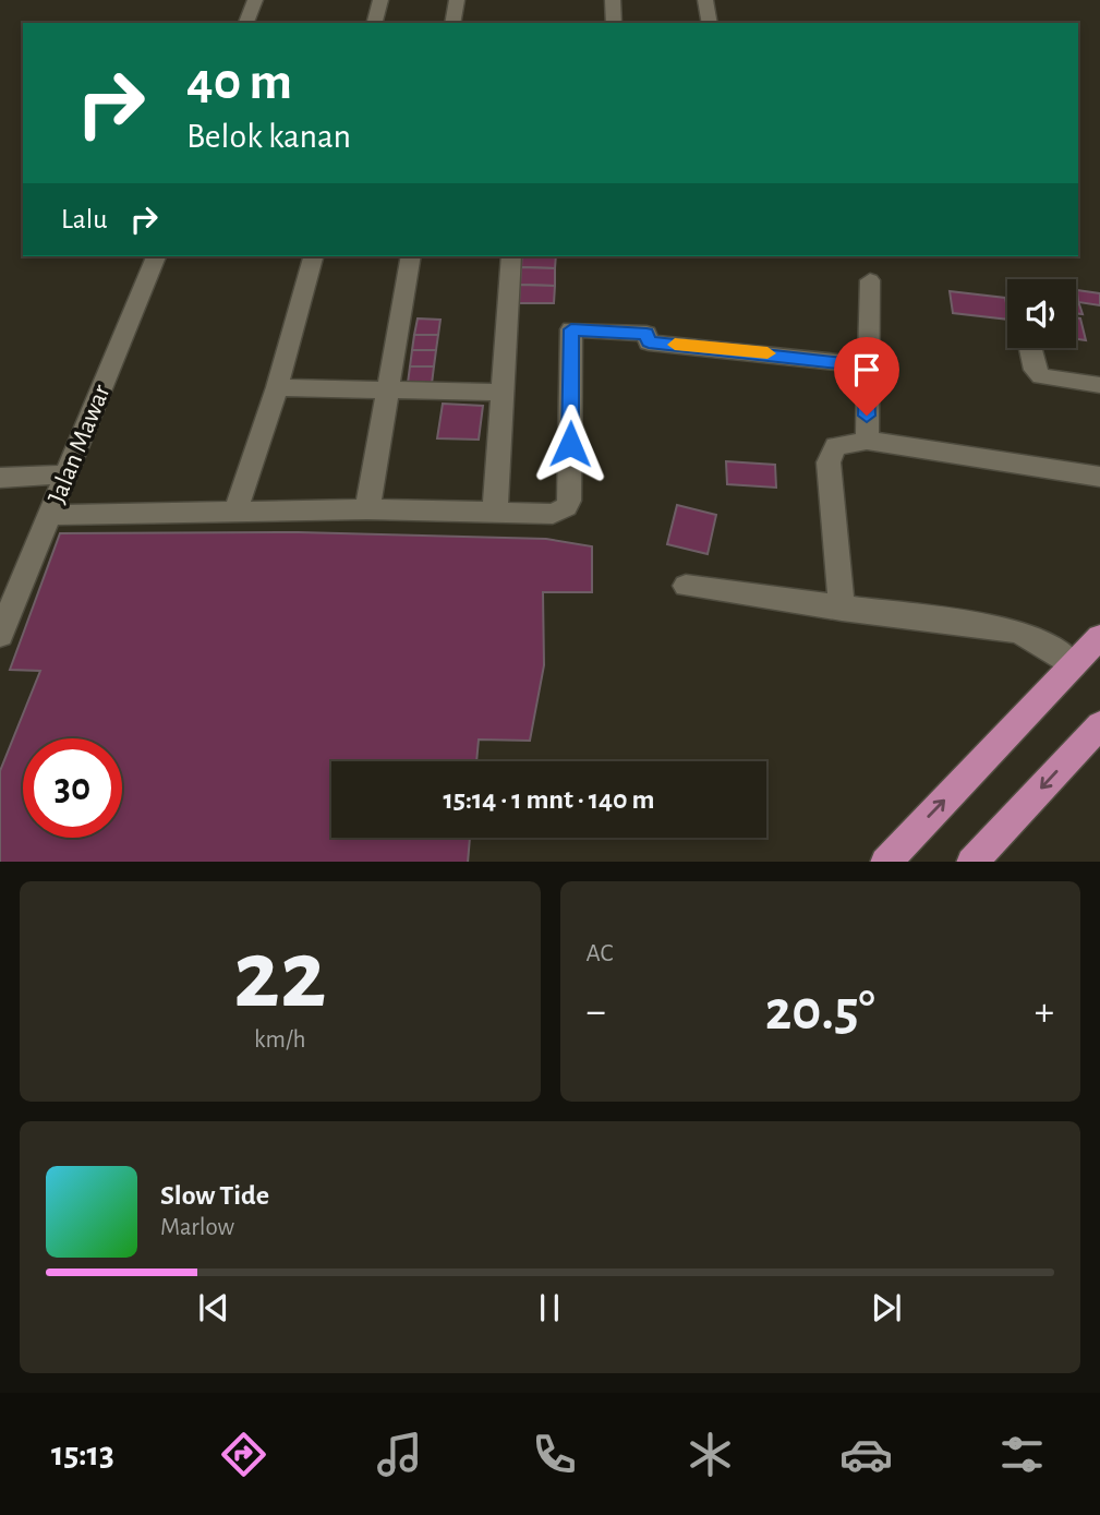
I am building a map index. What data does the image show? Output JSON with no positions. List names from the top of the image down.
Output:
{
  "streets": {
    "street": ["Jalan Mawar"]
  },
  "page": {
    "turn": ["40 m", "Belok kanan"],
    "then": "Lalu",
    "limit": "30",
    "trip": "15:14 · 1 mnt · 140 m",
    "tile": [
      ["22", "km/h"],
      "AC"
    ],
    "heat": ["−", "20.5°", "+"],
    "song": ["Slow Tide", "Marlow"],
    "tabs": "15:13"
  }
}
